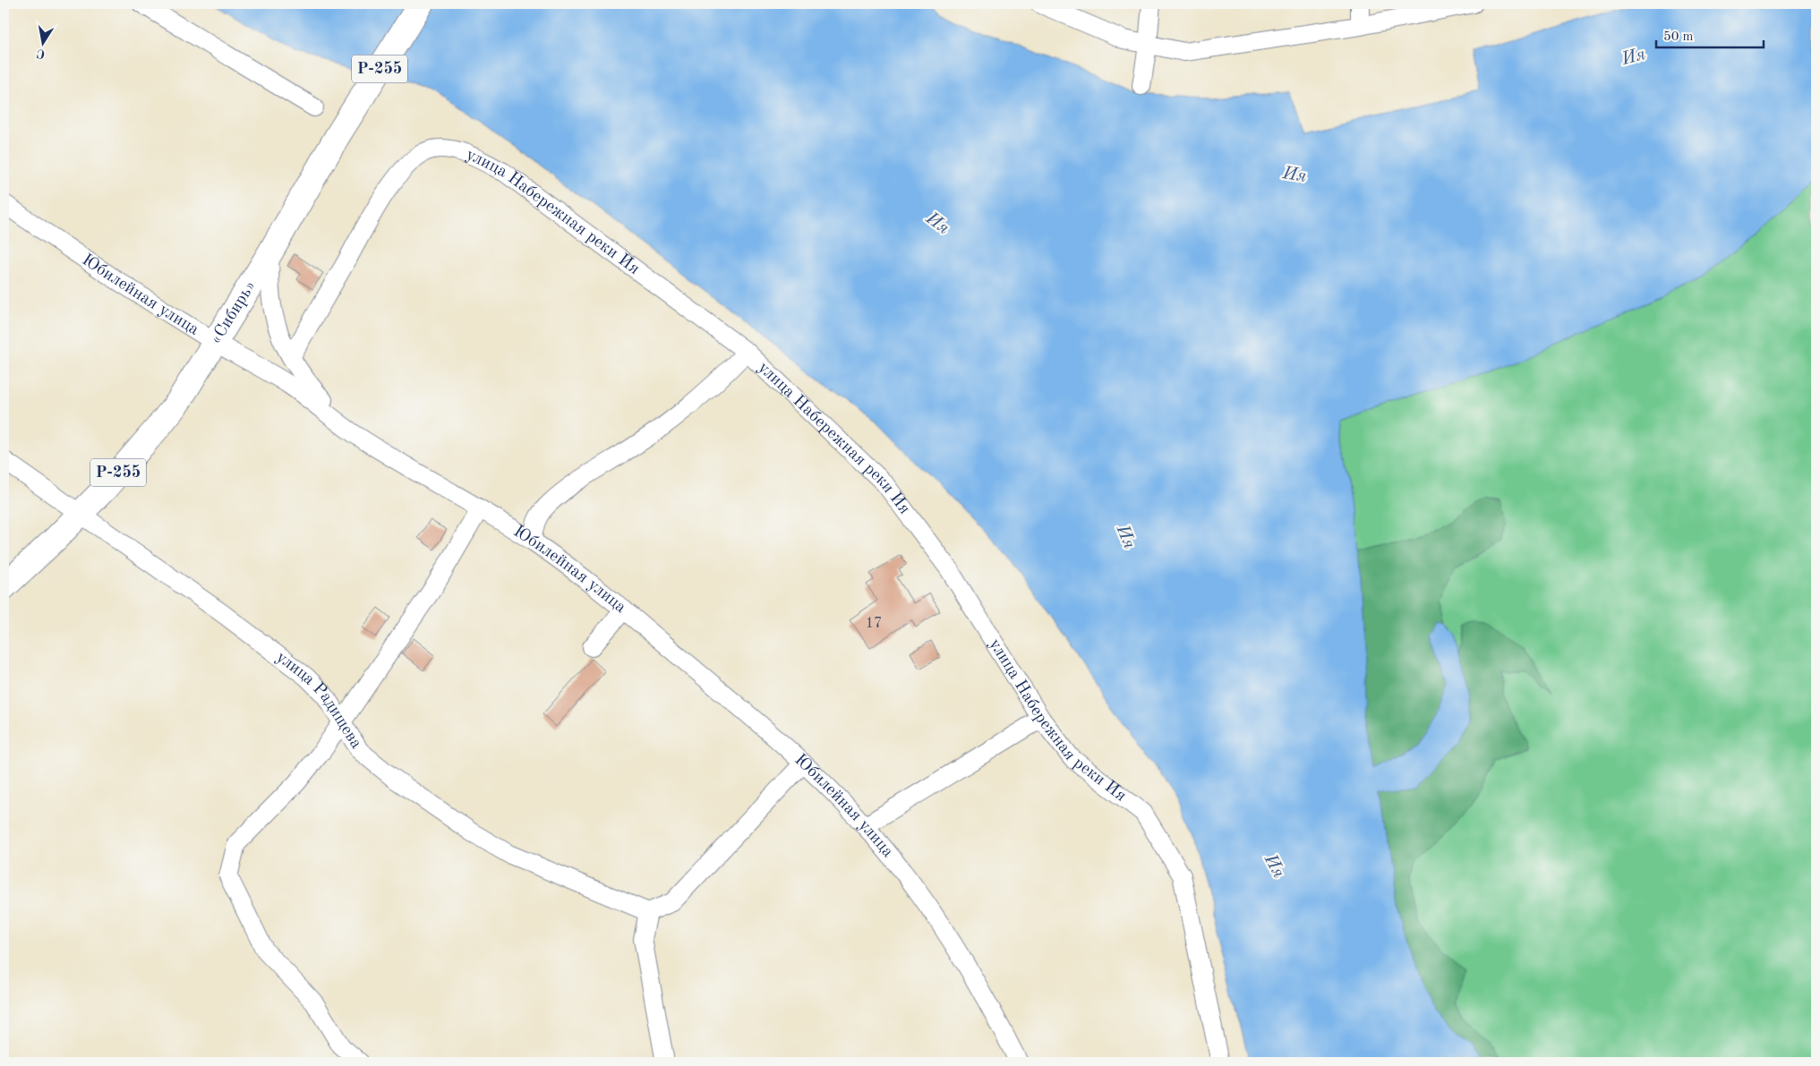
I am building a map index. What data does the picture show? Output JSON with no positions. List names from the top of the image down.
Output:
{
  "streets": {
    "highway": ["Р-255", "«Сибирь»"],
    "street": ["улица Набережная реки Ия", "Юбилейная улица", "улица Радищева"]
  },
  "crossings": [
    ["Юбилейная улица", "«Сибирь»"],
    ["«Сибирь»", "улица Радищева"]
  ],
  "water": ["Ия"],
  "house_numbers": ["17"],
  "scale_bar": "50 m",
  "north": "bottom"
}
